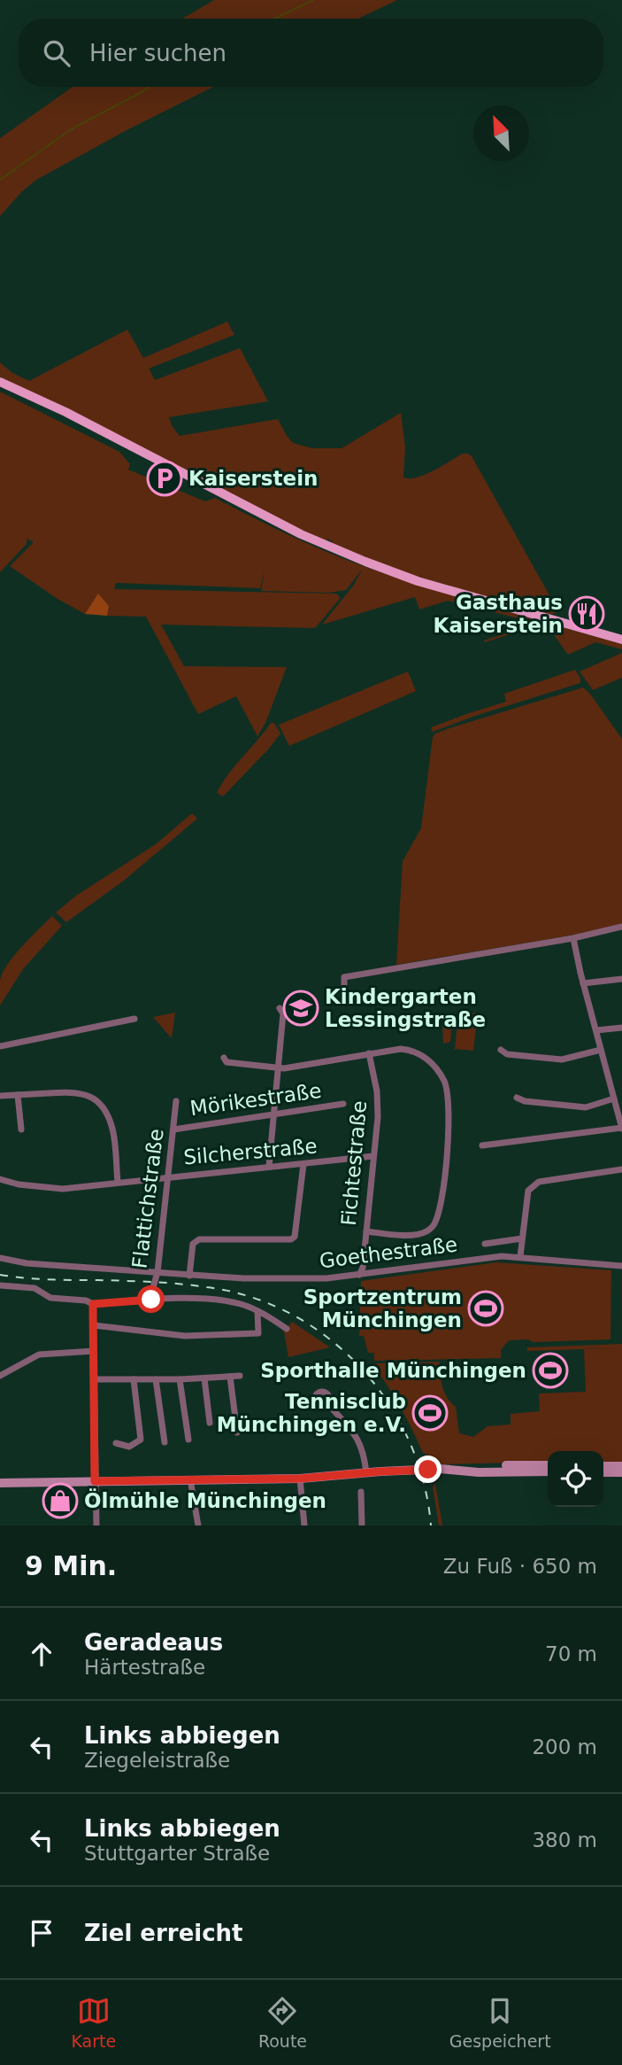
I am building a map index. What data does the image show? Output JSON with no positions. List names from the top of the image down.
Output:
{
  "streets": {
    "street": [
      "Mörikestraße",
      "Silcherstraße",
      "Fichtestraße",
      "Flattichstraße",
      "Goethestraße"
    ]
  },
  "crossings": [
    ["Mörikestraße", "Flattichstraße"],
    ["Silcherstraße", "Fichtestraße"],
    ["Silcherstraße", "Flattichstraße"],
    ["Fichtestraße", "Goethestraße"],
    ["Flattichstraße", "Goethestraße"]
  ],
  "places": {
    "parking": ["Kaiserstein"],
    "restaurant": ["Gasthaus Kaiserstein"],
    "school or university": ["Kindergarten Lessingstraße"],
    "sports": ["Sportzentrum Münchingen", "Sporthalle Münchingen", "Tennisclub Münchingen e.V."],
    "shop": ["Ölmühle Münchingen"]
  },
  "north": "top left",
  "page": {
    "search": "Hier suchen",
    "heading": ["9 Min.", "Zu Fuß · 650 m"],
    "list": [
      ["Geradeaus", "Härtestraße", "70 m"],
      ["Links abbiegen", "Ziegeleistraße", "200 m"],
      ["Links abbiegen", "Stuttgarter Straße", "380 m"],
      "Ziel erreicht"
    ],
    "nav": ["Karte", "Route", "Gespeichert"]
  }
}
